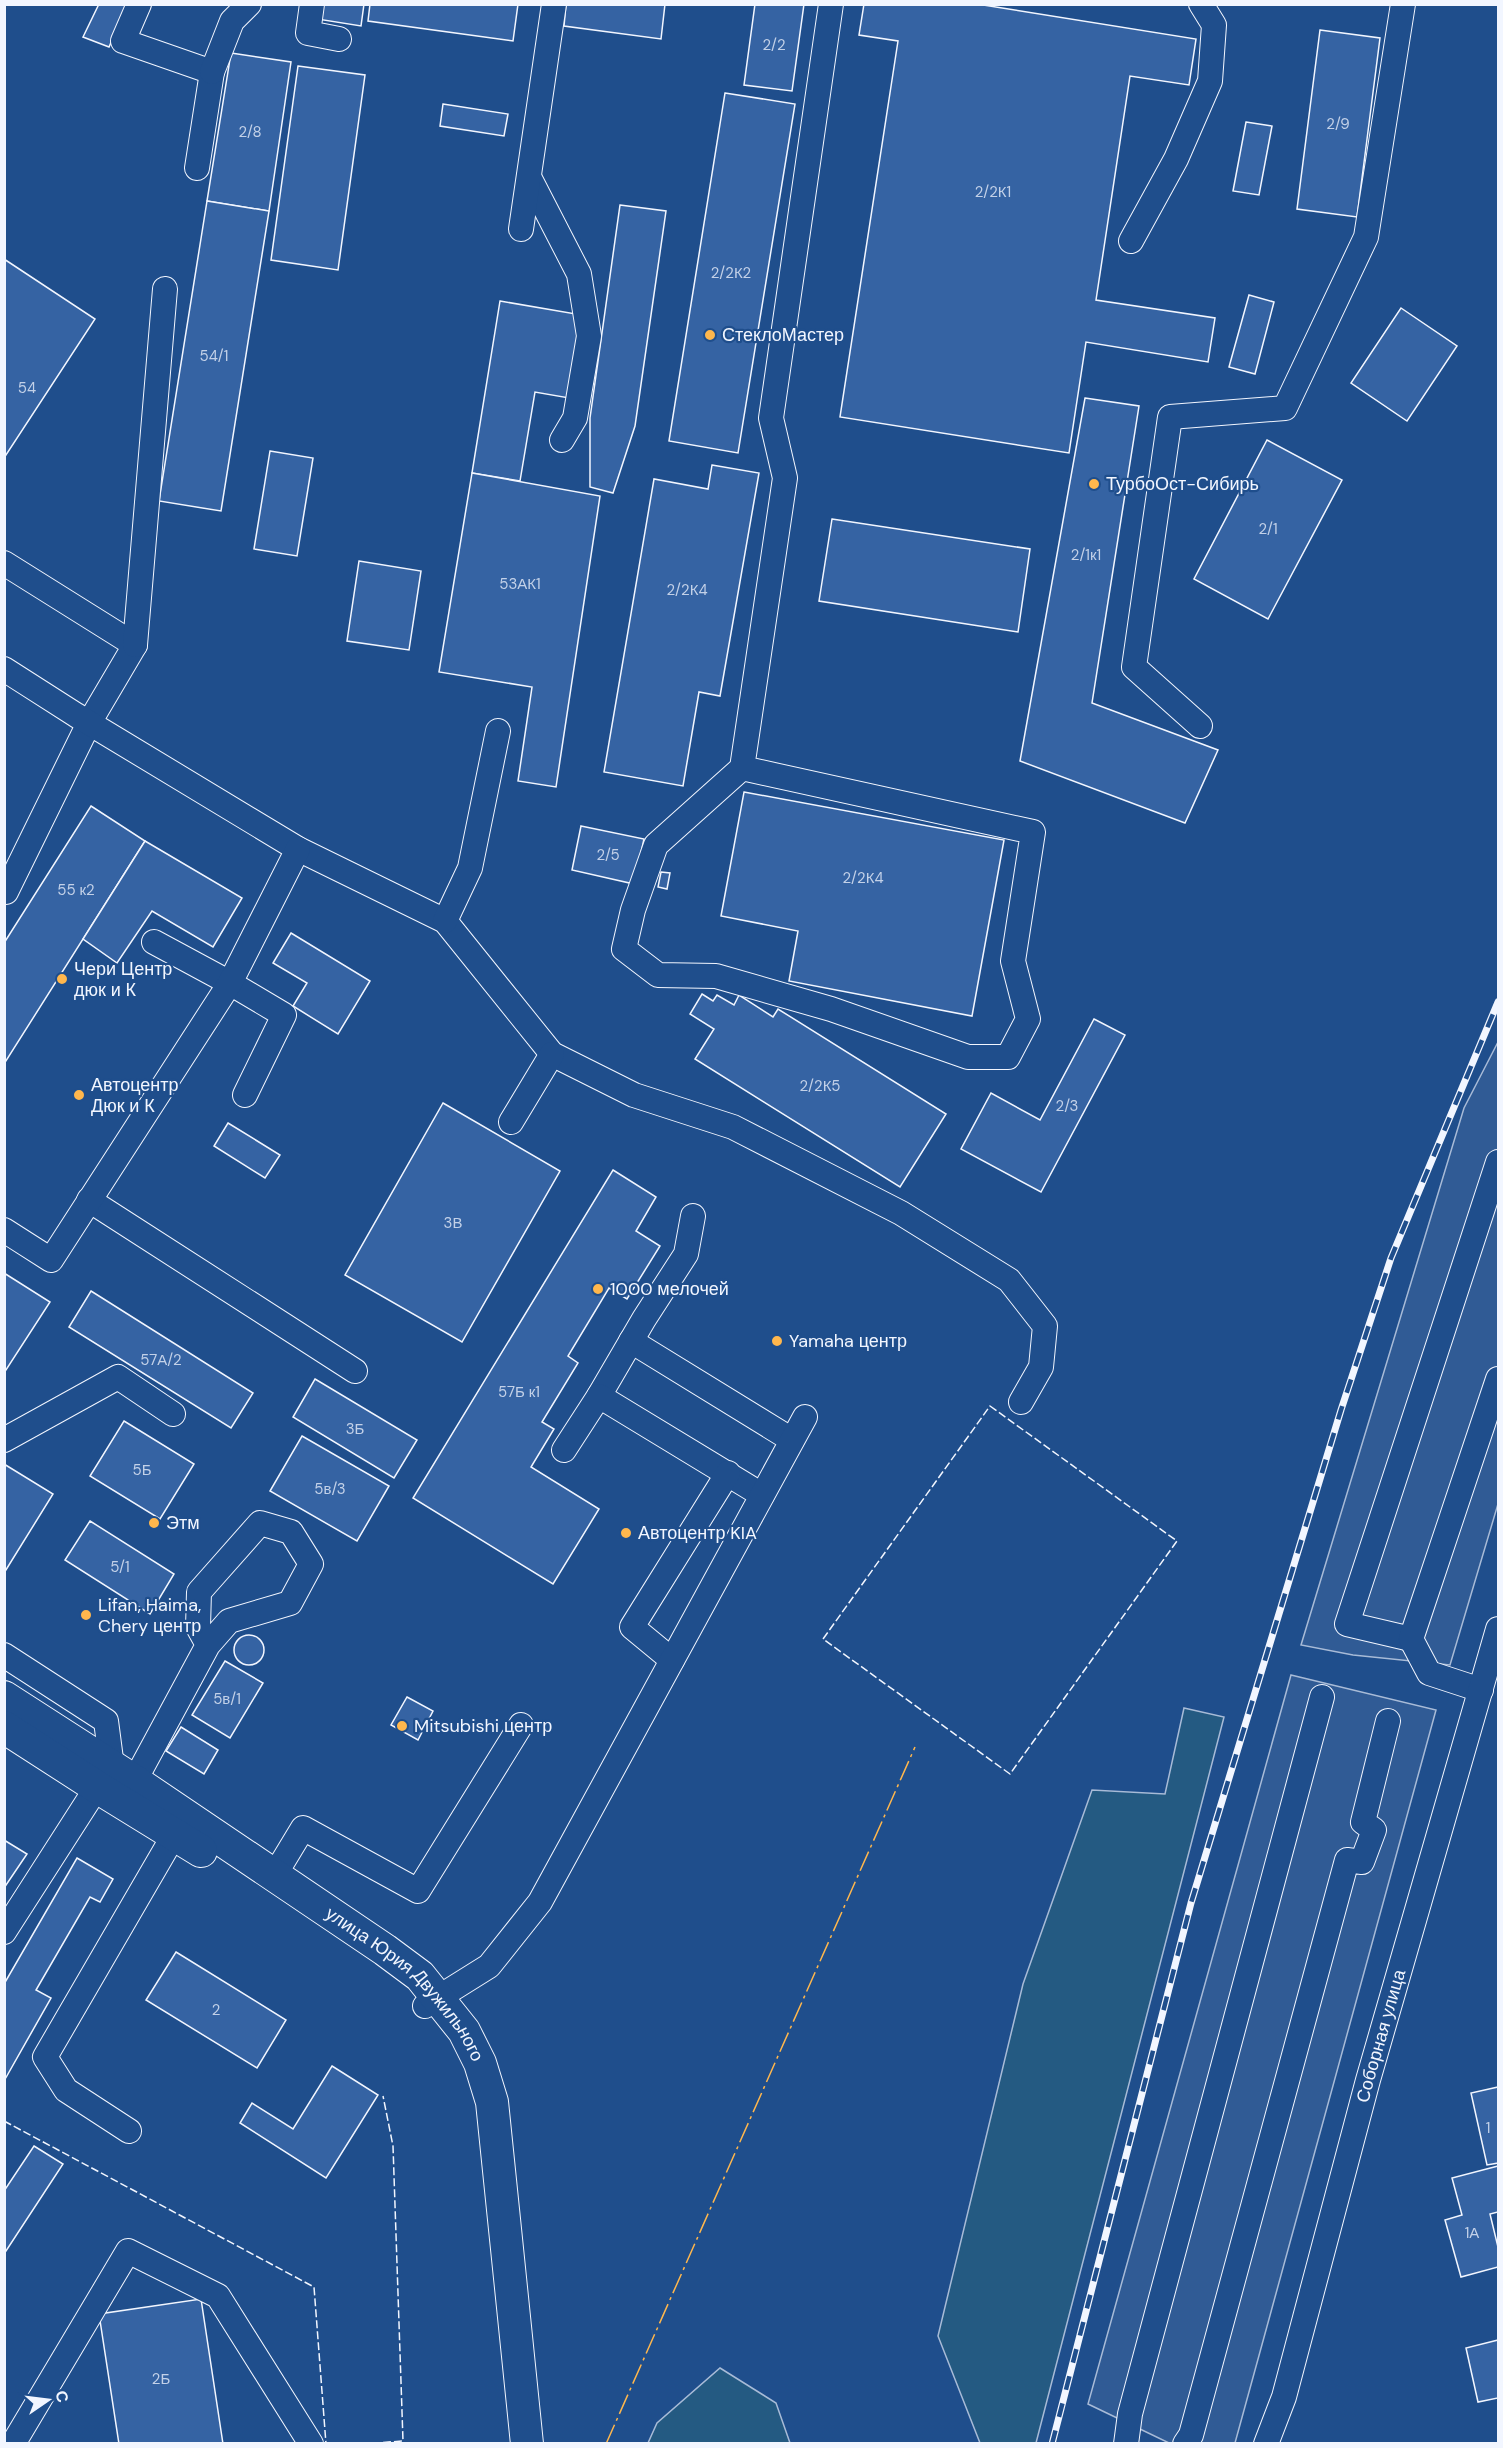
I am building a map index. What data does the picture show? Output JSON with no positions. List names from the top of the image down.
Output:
{
  "streets": {
    "main road": ["улица Юрия Двужильного"],
    "street": ["Соборная улица"]
  },
  "places": [
    "СтеклоМастер",
    "ТурбоОст-Сибирь",
    "Чери Центр дюк и К",
    "Автоцентр Дюк и К",
    "1000 мелочей",
    "Yamaha центр",
    "Этм",
    "Автоцентр KIA",
    "Lifan, Haima, Chery центр",
    "Mitsubishi центр"
  ],
  "house_numbers": [
    "2/2",
    "2/9",
    "2/8",
    "2/2К1",
    "2/2К2",
    "54/1",
    "54",
    "2/1",
    "2/1к1",
    "53АК1",
    "2/2К4",
    "2/5",
    "2/2К4",
    "55 к2",
    "2/2К5",
    "2/3",
    "3В",
    "57А/2",
    "57Б к1",
    "3Б",
    "5Б",
    "5в/3",
    "5/1",
    "5в/1",
    "2",
    "1",
    "1А",
    "2Б"
  ],
  "north": "right"
}
